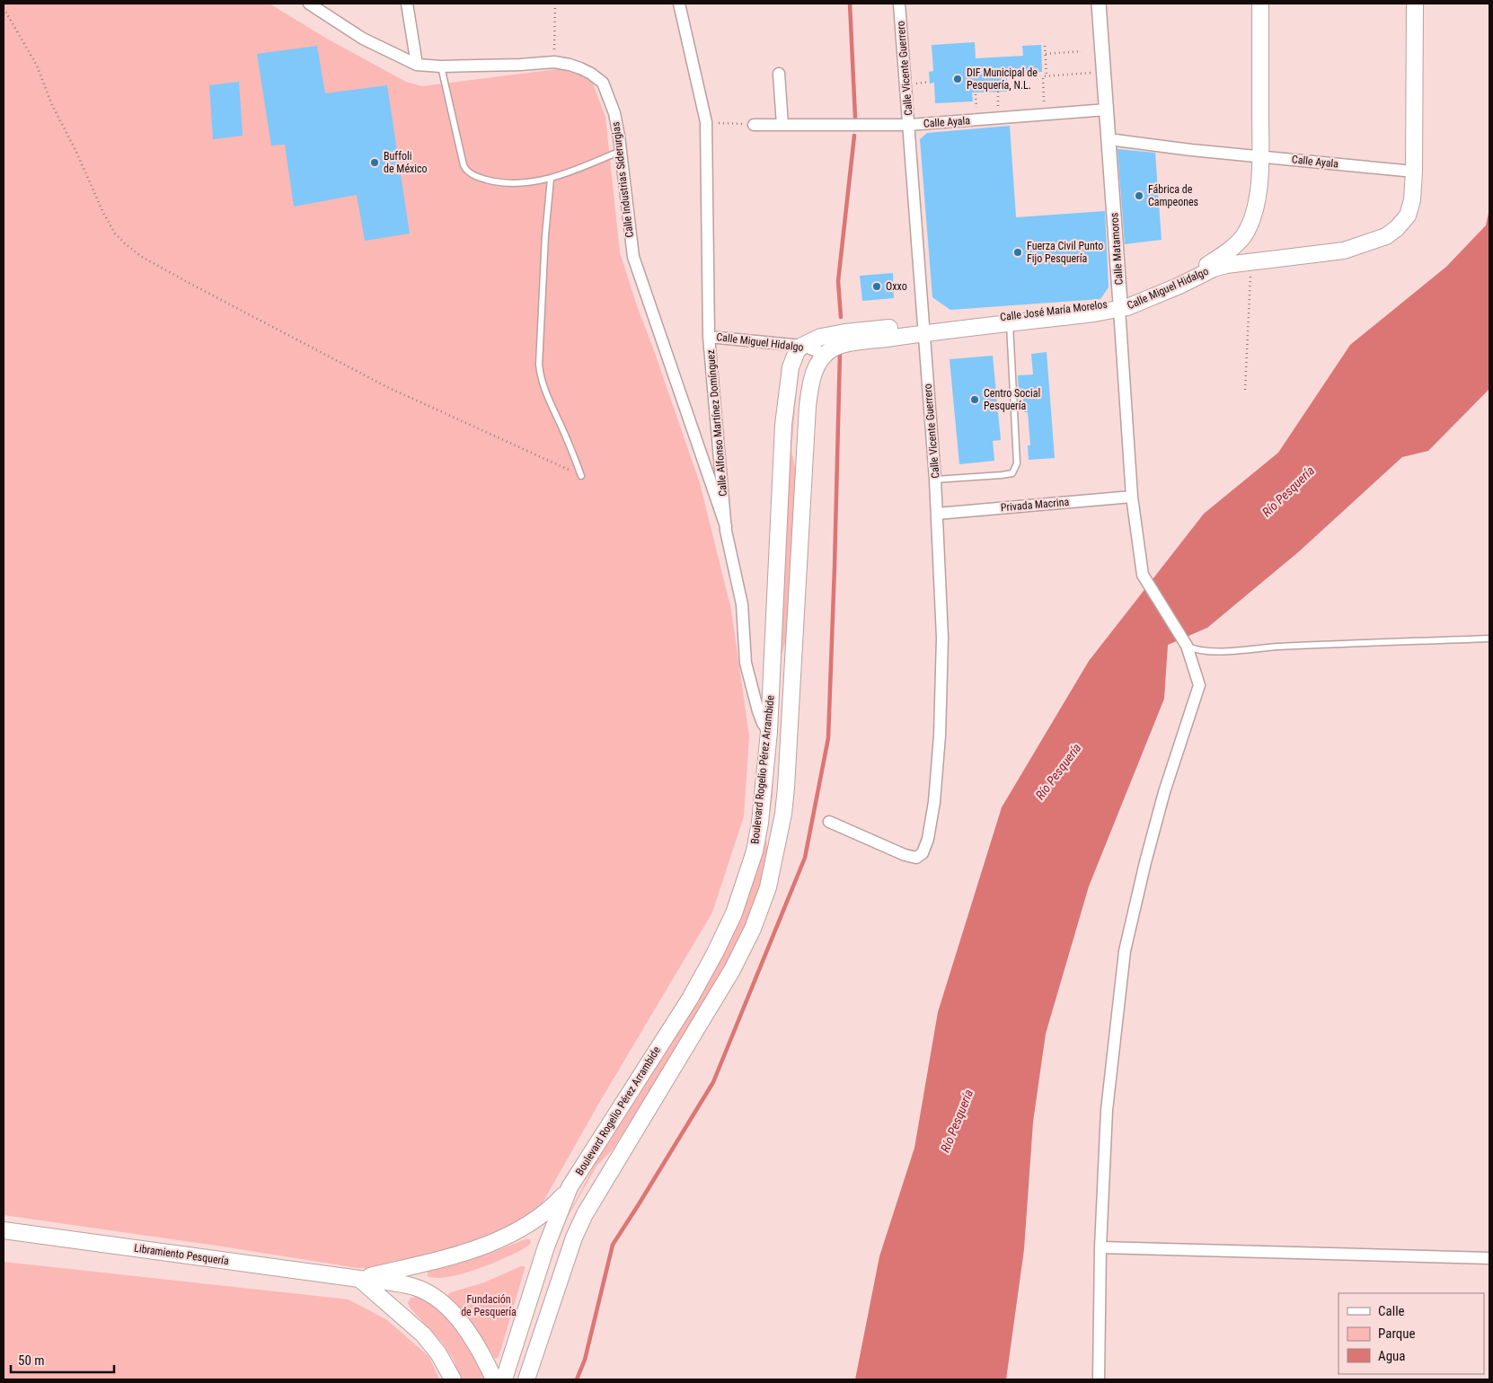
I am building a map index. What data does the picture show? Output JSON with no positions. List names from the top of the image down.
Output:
{
  "streets": {
    "main road": [
      "Calle Miguel Hidalgo",
      "Calle José María Morelos",
      "Boulevard Rogelio Pérez Arrambide",
      "Libramiento Pesquería"
    ],
    "street": [
      "Calle Vicente Guerrero",
      "Calle Ayala",
      "Calle Industrias Siderurgias",
      "Calle Matamoros",
      "Calle Alfonso Martínez Domínguez",
      "Privada Macrina"
    ]
  },
  "crossings": [
    ["Calle Vicente Guerrero", "Calle Ayala"],
    ["Calle Vicente Guerrero", "Calle José María Morelos"],
    ["Calle Vicente Guerrero", "Privada Macrina"],
    ["Calle Ayala", "Calle Matamoros"],
    ["Calle Ayala", "Calle Miguel Hidalgo"],
    ["Calle Ayala", "Calle José María Morelos"],
    ["Calle Industrias Siderurgias", "Calle Alfonso Martínez Domínguez"],
    ["Calle Matamoros", "Calle Miguel Hidalgo"],
    ["Calle Matamoros", "Calle José María Morelos"],
    ["Calle Matamoros", "Privada Macrina"],
    ["Calle Miguel Hidalgo", "Calle José María Morelos"],
    ["Calle Miguel Hidalgo", "Calle Alfonso Martínez Domínguez"],
    ["Calle Miguel Hidalgo", "Boulevard Rogelio Pérez Arrambide"],
    ["Calle José María Morelos", "Boulevard Rogelio Pérez Arrambide"],
    ["Calle Alfonso Martínez Domínguez", "Boulevard Rogelio Pérez Arrambide"]
  ],
  "water": ["Río Pesquería"],
  "parks": ["Fundación de Pesquería"],
  "places": [
    "DIF Municipal de Pesquería, N.L.",
    "Buffoli de México",
    "Fábrica de Campeones",
    "Fuerza Civil Punto Fijo Pesquería",
    "Oxxo",
    "Centro Social Pesquería"
  ],
  "legend": ["Calle", "Parque", "Agua"],
  "scale_bar": "50 m"
}
